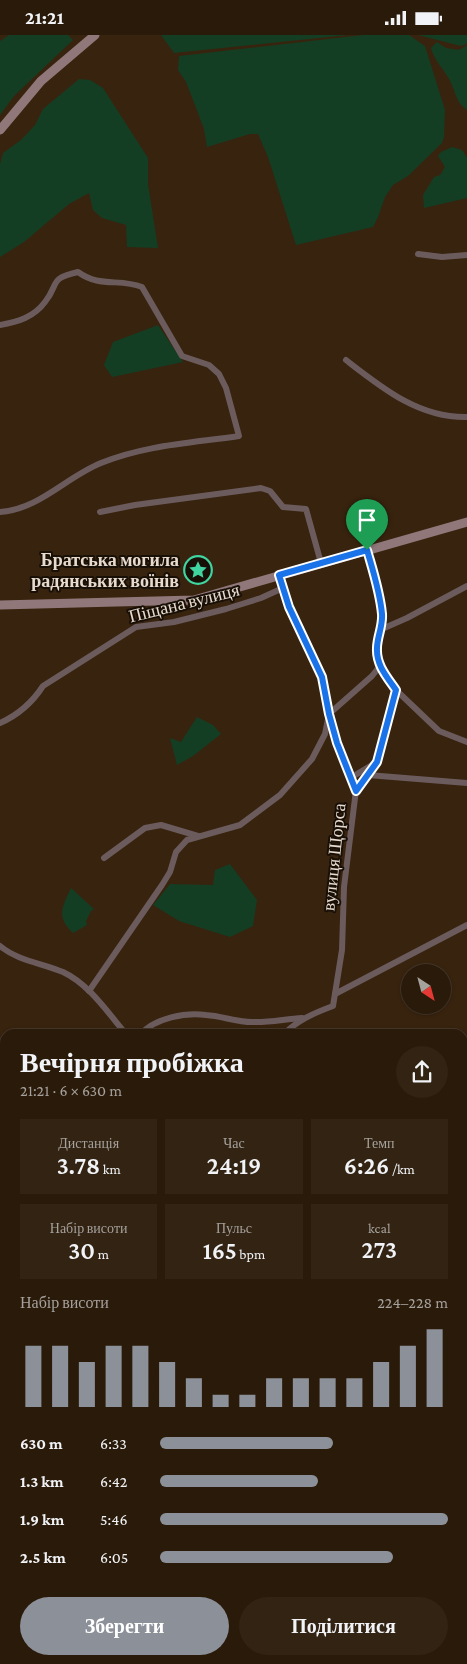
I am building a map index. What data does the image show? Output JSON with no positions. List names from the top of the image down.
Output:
{
  "streets": {
    "street": ["Піщана вулиця", "вулиця Щорса"]
  },
  "crossings": [
    ["Піщана вулиця", "вулиця Щорса"]
  ],
  "places": {
    "place": ["Братська могила радянських воїнів"]
  },
  "north": "bottom right",
  "page": {
    "status": "21:21",
    "heading": ["Вечірня пробіжка", "21:21 · 6 × 630 m"],
    "stats": [
      ["Дистанція", "3.78 km"],
      ["Час", "24:19"],
      ["Темп", "6:26 /km"],
      ["Набір висоти", "30 m"],
      ["Пульс", "165 bpm"],
      ["kcal", "273"]
    ],
    "chart": ["Набір висоти", "224–228 m"],
    "list": [
      {
        "name": "630 m",
        "note": "6:33"
      },
      {
        "name": "1.3 km",
        "note": "6:42"
      },
      {
        "name": "1.9 km",
        "note": "5:46"
      },
      {
        "name": "2.5 km",
        "note": "6:05"
      }
    ],
    "buttons": ["Зберегти", "Поділитися"]
  }
}
